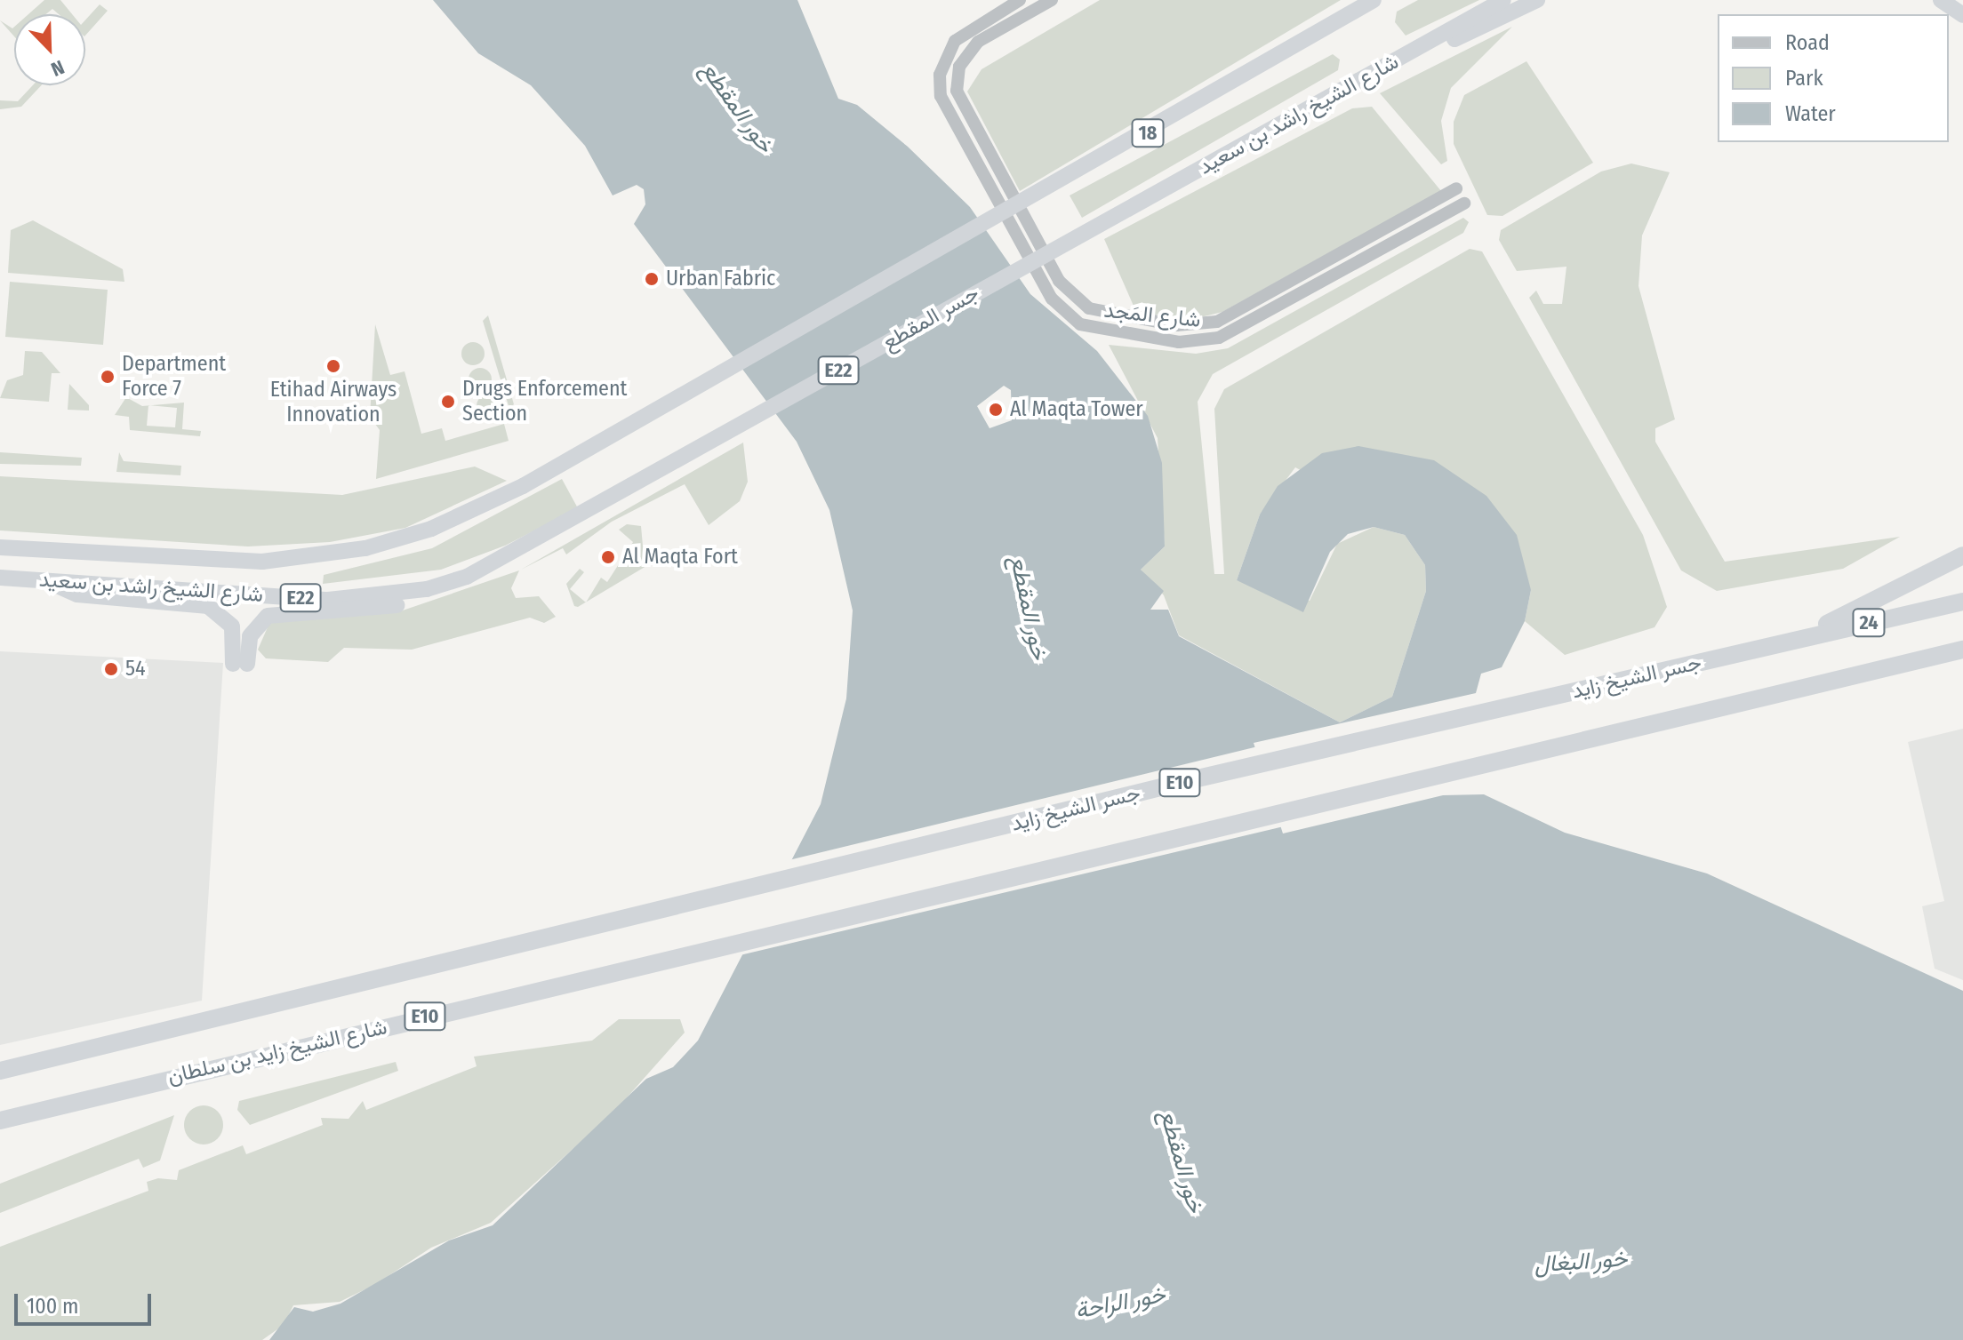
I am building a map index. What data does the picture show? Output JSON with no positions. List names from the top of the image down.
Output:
{
  "streets": {
    "highway": [
      "شارع الشيخ راشد بن سعيد",
      "18",
      "جسر المقطع",
      "E22",
      "24",
      "جسر الشيخ زايد",
      "E10",
      "شارع الشيخ زايد بن سلطان"
    ],
    "street": ["شارع المَجد"]
  },
  "crossings": [
    ["شارع الشيخ راشد بن سعيد", "18"],
    ["شارع الشيخ راشد بن سعيد", "جسر المقطع"],
    ["24", "جسر الشيخ زايد"],
    ["24", "شارع الشيخ زايد بن سلطان"]
  ],
  "water": ["خور المقطع", "خور البغال", "خور الراحة"],
  "places": [
    "Urban Fabric",
    "Etihad Airways Innovation",
    "Department Force 7",
    "Drugs Enforcement Section",
    "Al Maqta Tower",
    "Al Maqta Fort",
    "54"
  ],
  "legend": ["Road", "Park", "Water"],
  "scale_bar": "100 m",
  "north": "bottom right"
}
